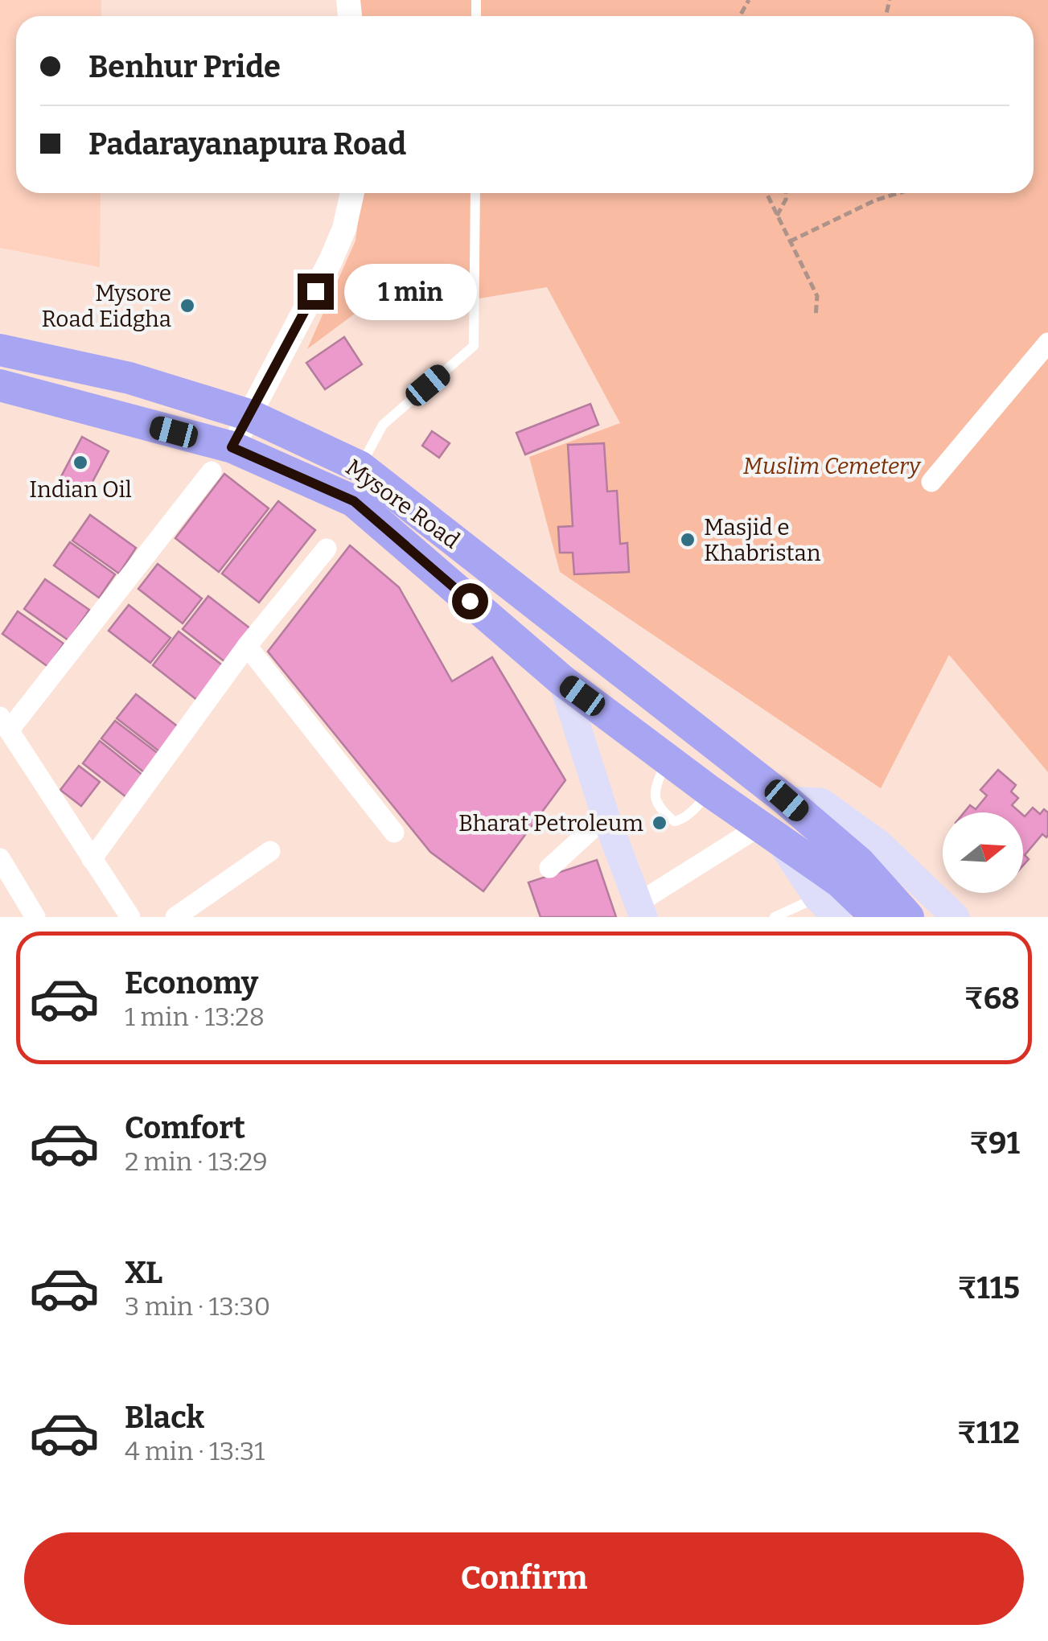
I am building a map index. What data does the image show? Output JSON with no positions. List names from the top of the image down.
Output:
{
  "streets": {
    "highway": ["Mysore Road"]
  },
  "parks": ["Muslim Cemetery"],
  "places": [
    "Mysore Road Eidgha",
    "Indian Oil",
    "Masjid e Khabristan",
    "Bharat Petroleum"
  ],
  "north": "right",
  "page": {
    "banner": ["Benhur Pride", "Padarayanapura Road"],
    "bubble": "1 min",
    "list": [
      {
        "name": "Economy",
        "note": "1 min · 13:28",
        "value": "₹68"
      },
      {
        "name": "Comfort",
        "note": "2 min · 13:29",
        "value": "₹91"
      },
      {
        "name": "XL",
        "note": "3 min · 13:30",
        "value": "₹115"
      },
      {
        "name": "Black",
        "note": "4 min · 13:31",
        "value": "₹112"
      }
    ],
    "buttons": "Confirm"
  }
}
